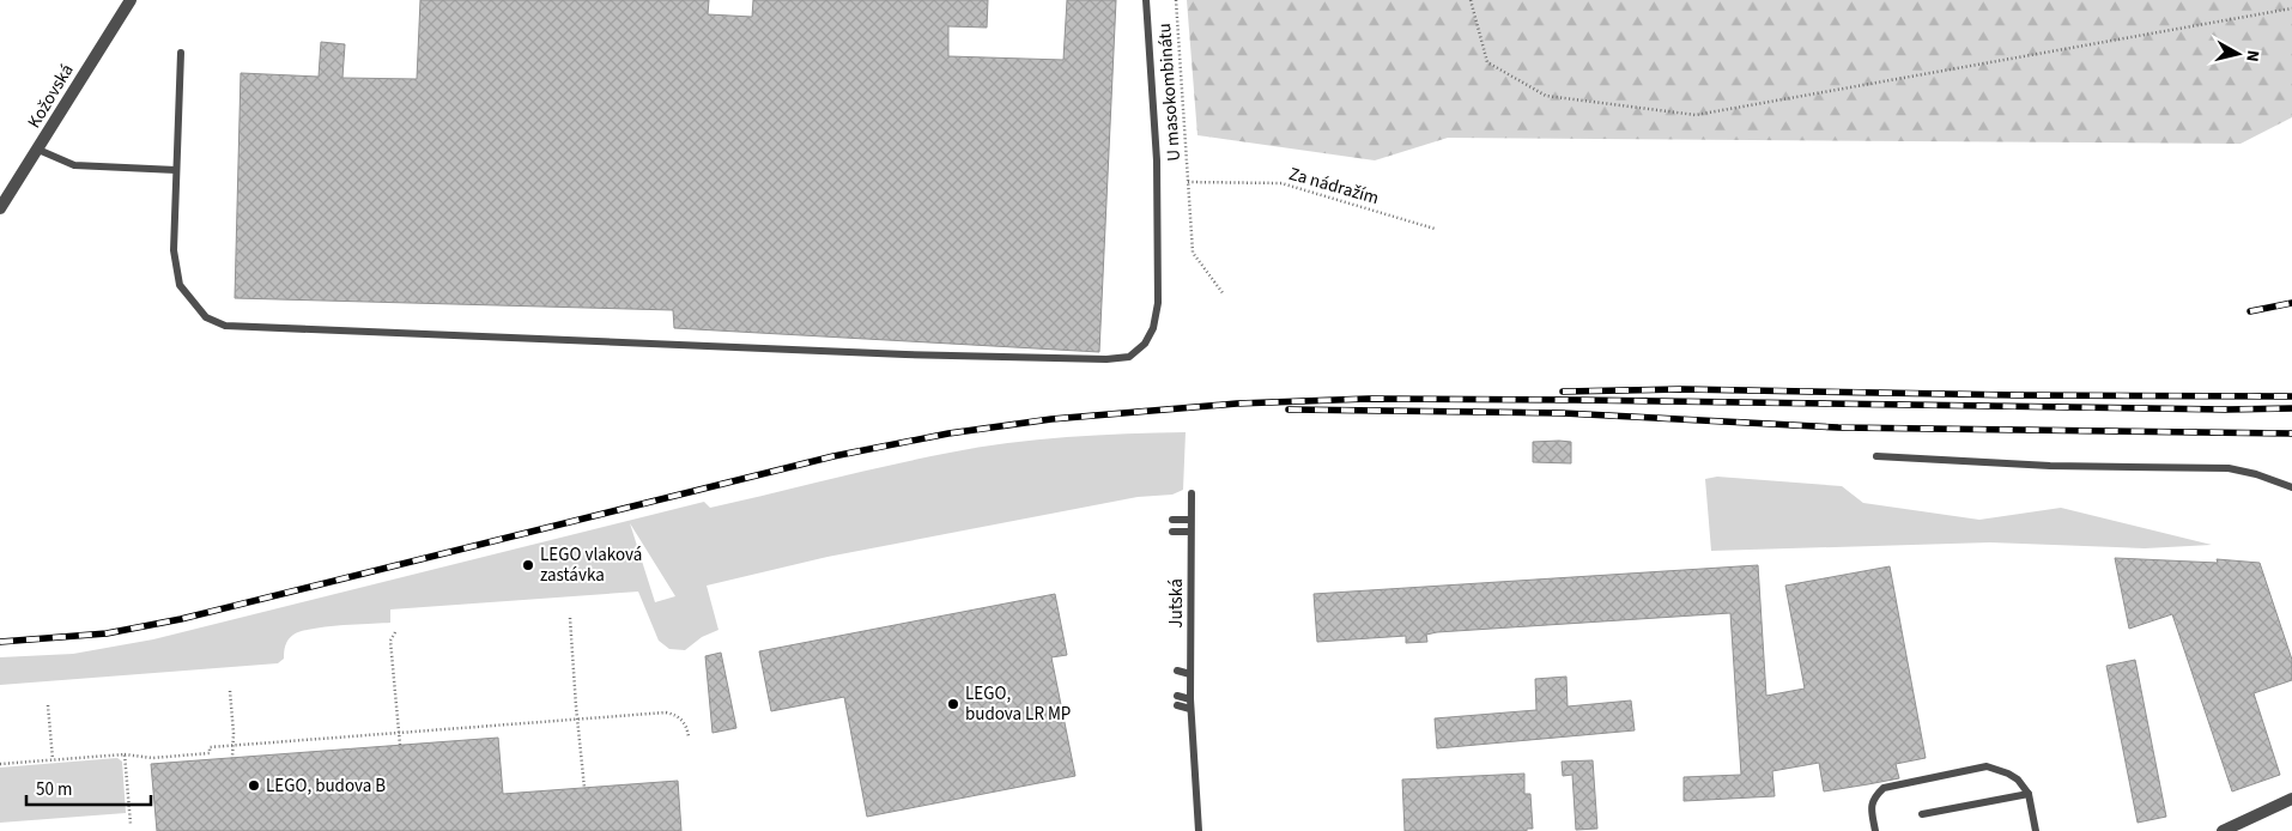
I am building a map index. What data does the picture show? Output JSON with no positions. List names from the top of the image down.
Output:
{
  "streets": {
    "street": ["Kožovská"],
    "lane": ["Jutská"],
    "path": ["U masokombinátu", "Za nádražím"]
  },
  "crossings": [
    ["U masokombinátu", "Za nádražím"]
  ],
  "places": ["LEGO vlaková zastávka", "LEGO, budova LR MP", "LEGO, budova B"],
  "scale_bar": "50 m",
  "north": "right"
}
